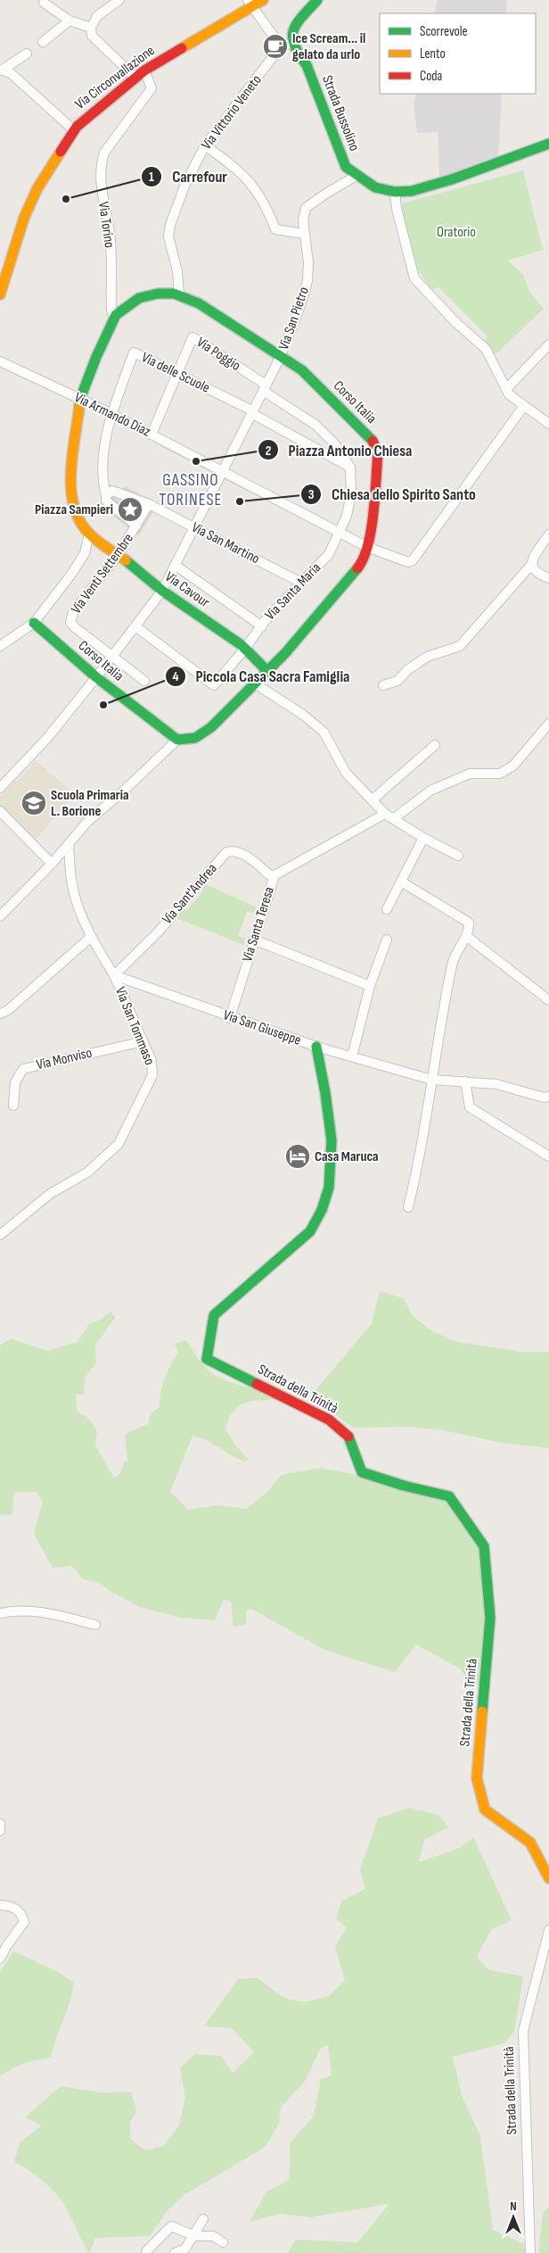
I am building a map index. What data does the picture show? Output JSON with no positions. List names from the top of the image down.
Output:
{
  "streets": {
    "street": [
      "Via Circonvallazione",
      "Via Vittorio Veneto",
      "Strada Bussolino",
      "Via Torino",
      "Via San Pietro",
      "Via Poggio",
      "Via delle Scuole",
      "Corso Italia",
      "Via Armando Diaz",
      "Via San Martino",
      "Via Venti Settembre",
      "Via Cavour",
      "Via Santa Maria",
      "Via Sant'Andrea",
      "Via Santa Teresa",
      "Via San Tommaso",
      "Via San Giuseppe",
      "Via Monviso",
      "Strada della Trinità"
    ]
  },
  "crossings": [
    ["Via Circonvallazione", "Via Torino"],
    ["Via Vittorio Veneto", "Corso Italia"],
    ["Strada Bussolino", "Via San Pietro"],
    ["Via Torino", "Corso Italia"],
    ["Via San Pietro", "Via Poggio"],
    ["Via San Pietro", "Via delle Scuole"],
    ["Via San Pietro", "Corso Italia"],
    ["Via San Pietro", "Via Armando Diaz"],
    ["Via San Pietro", "Via San Martino"],
    ["Via San Pietro", "Via Venti Settembre"],
    ["Via San Pietro", "Via Cavour"],
    ["Via San Pietro", "Via Santa Maria"],
    ["Via Poggio", "Via delle Scuole"],
    ["Via Poggio", "Via Armando Diaz"],
    ["Via delle Scuole", "Via Armando Diaz"],
    ["Via delle Scuole", "Via Santa Maria"],
    ["Corso Italia", "Via Armando Diaz"],
    ["Corso Italia", "Via Cavour"],
    ["Via Armando Diaz", "Via Santa Maria"],
    ["Via San Martino", "Via Santa Maria"],
    ["Via Venti Settembre", "Via Cavour"],
    ["Via Cavour", "Via Santa Maria"],
    ["Via Sant'Andrea", "Via Santa Teresa"],
    ["Via Sant'Andrea", "Via San Tommaso"],
    ["Via Sant'Andrea", "Via San Giuseppe"],
    ["Via Santa Teresa", "Via San Giuseppe"],
    ["Via San Tommaso", "Via San Giuseppe"],
    ["Via San Tommaso", "Via Monviso"],
    ["Via San Giuseppe", "Strada della Trinità"]
  ],
  "districts": ["GASSINO TORINESE"],
  "parks": ["Oratorio"],
  "places": {
    "cafe": ["Ice Scream... il gelato da urlo"],
    "other": [
      "Carrefour",
      "Piazza Antonio Chiesa",
      "Chiesa dello Spirito Santo",
      "Piccola Casa Sacra Famiglia"
    ],
    "place": ["Piazza Sampieri"],
    "school or university": ["Scuola Primaria L. Borione"],
    "hotel": ["Casa Maruca"]
  },
  "legend": ["Scorrevole", "Lento", "Coda"],
  "north": "top"
}
